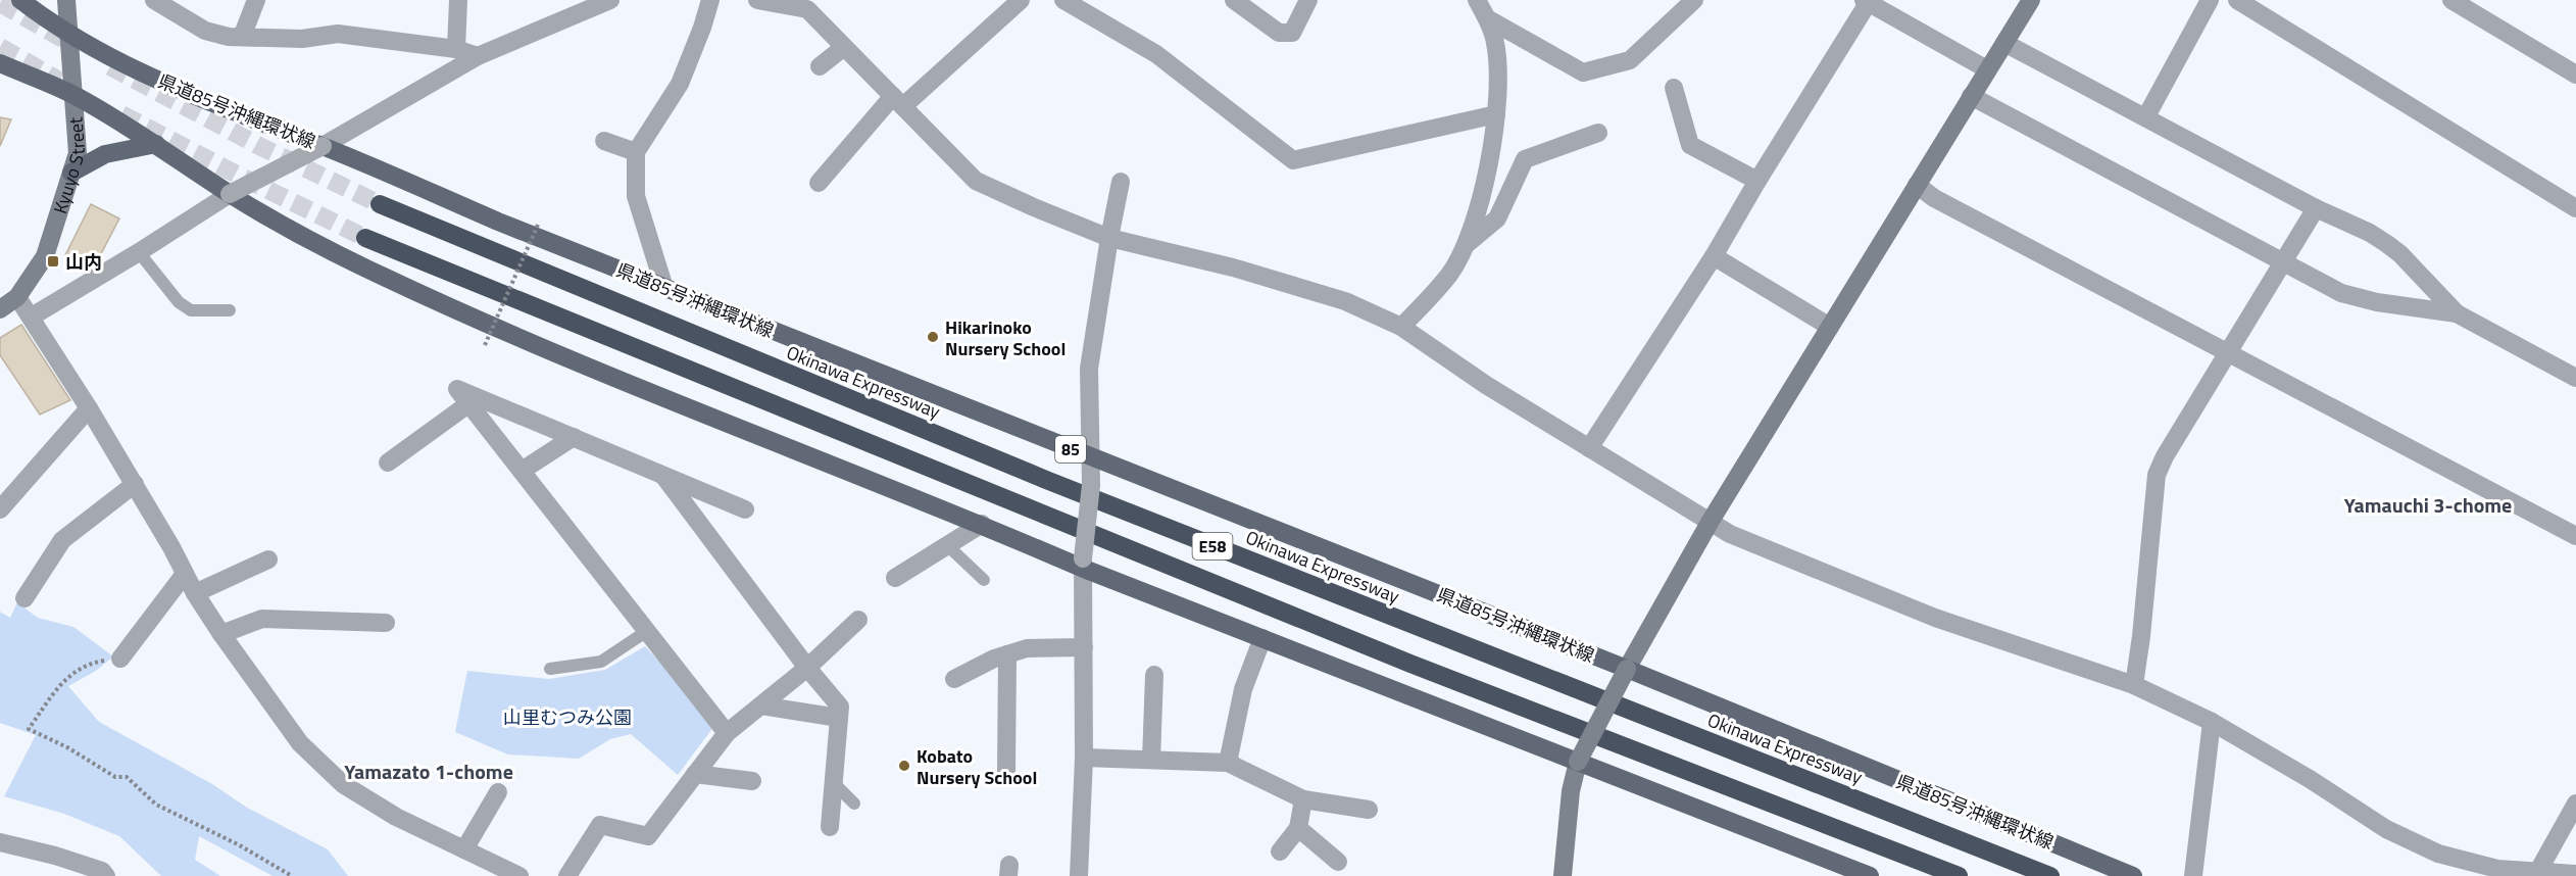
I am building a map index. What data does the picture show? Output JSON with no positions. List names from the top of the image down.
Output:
{
  "streets": {
    "highway": ["Okinawa Expressway", "E58"],
    "main road": ["県道85号沖縄環状線", "85"],
    "street": ["Kyuyo Street"]
  },
  "crossings": [
    ["県道85号沖縄環状線", "Kyuyo Street"]
  ],
  "districts": ["Yamauchi 3-chome", "Yamazato 1-chome"],
  "parks": ["山里むつみ公園"],
  "places": {
    "transit": ["山内"],
    "other": ["Hikarinoko Nursery School", "Kobato Nursery School"]
  }
}
